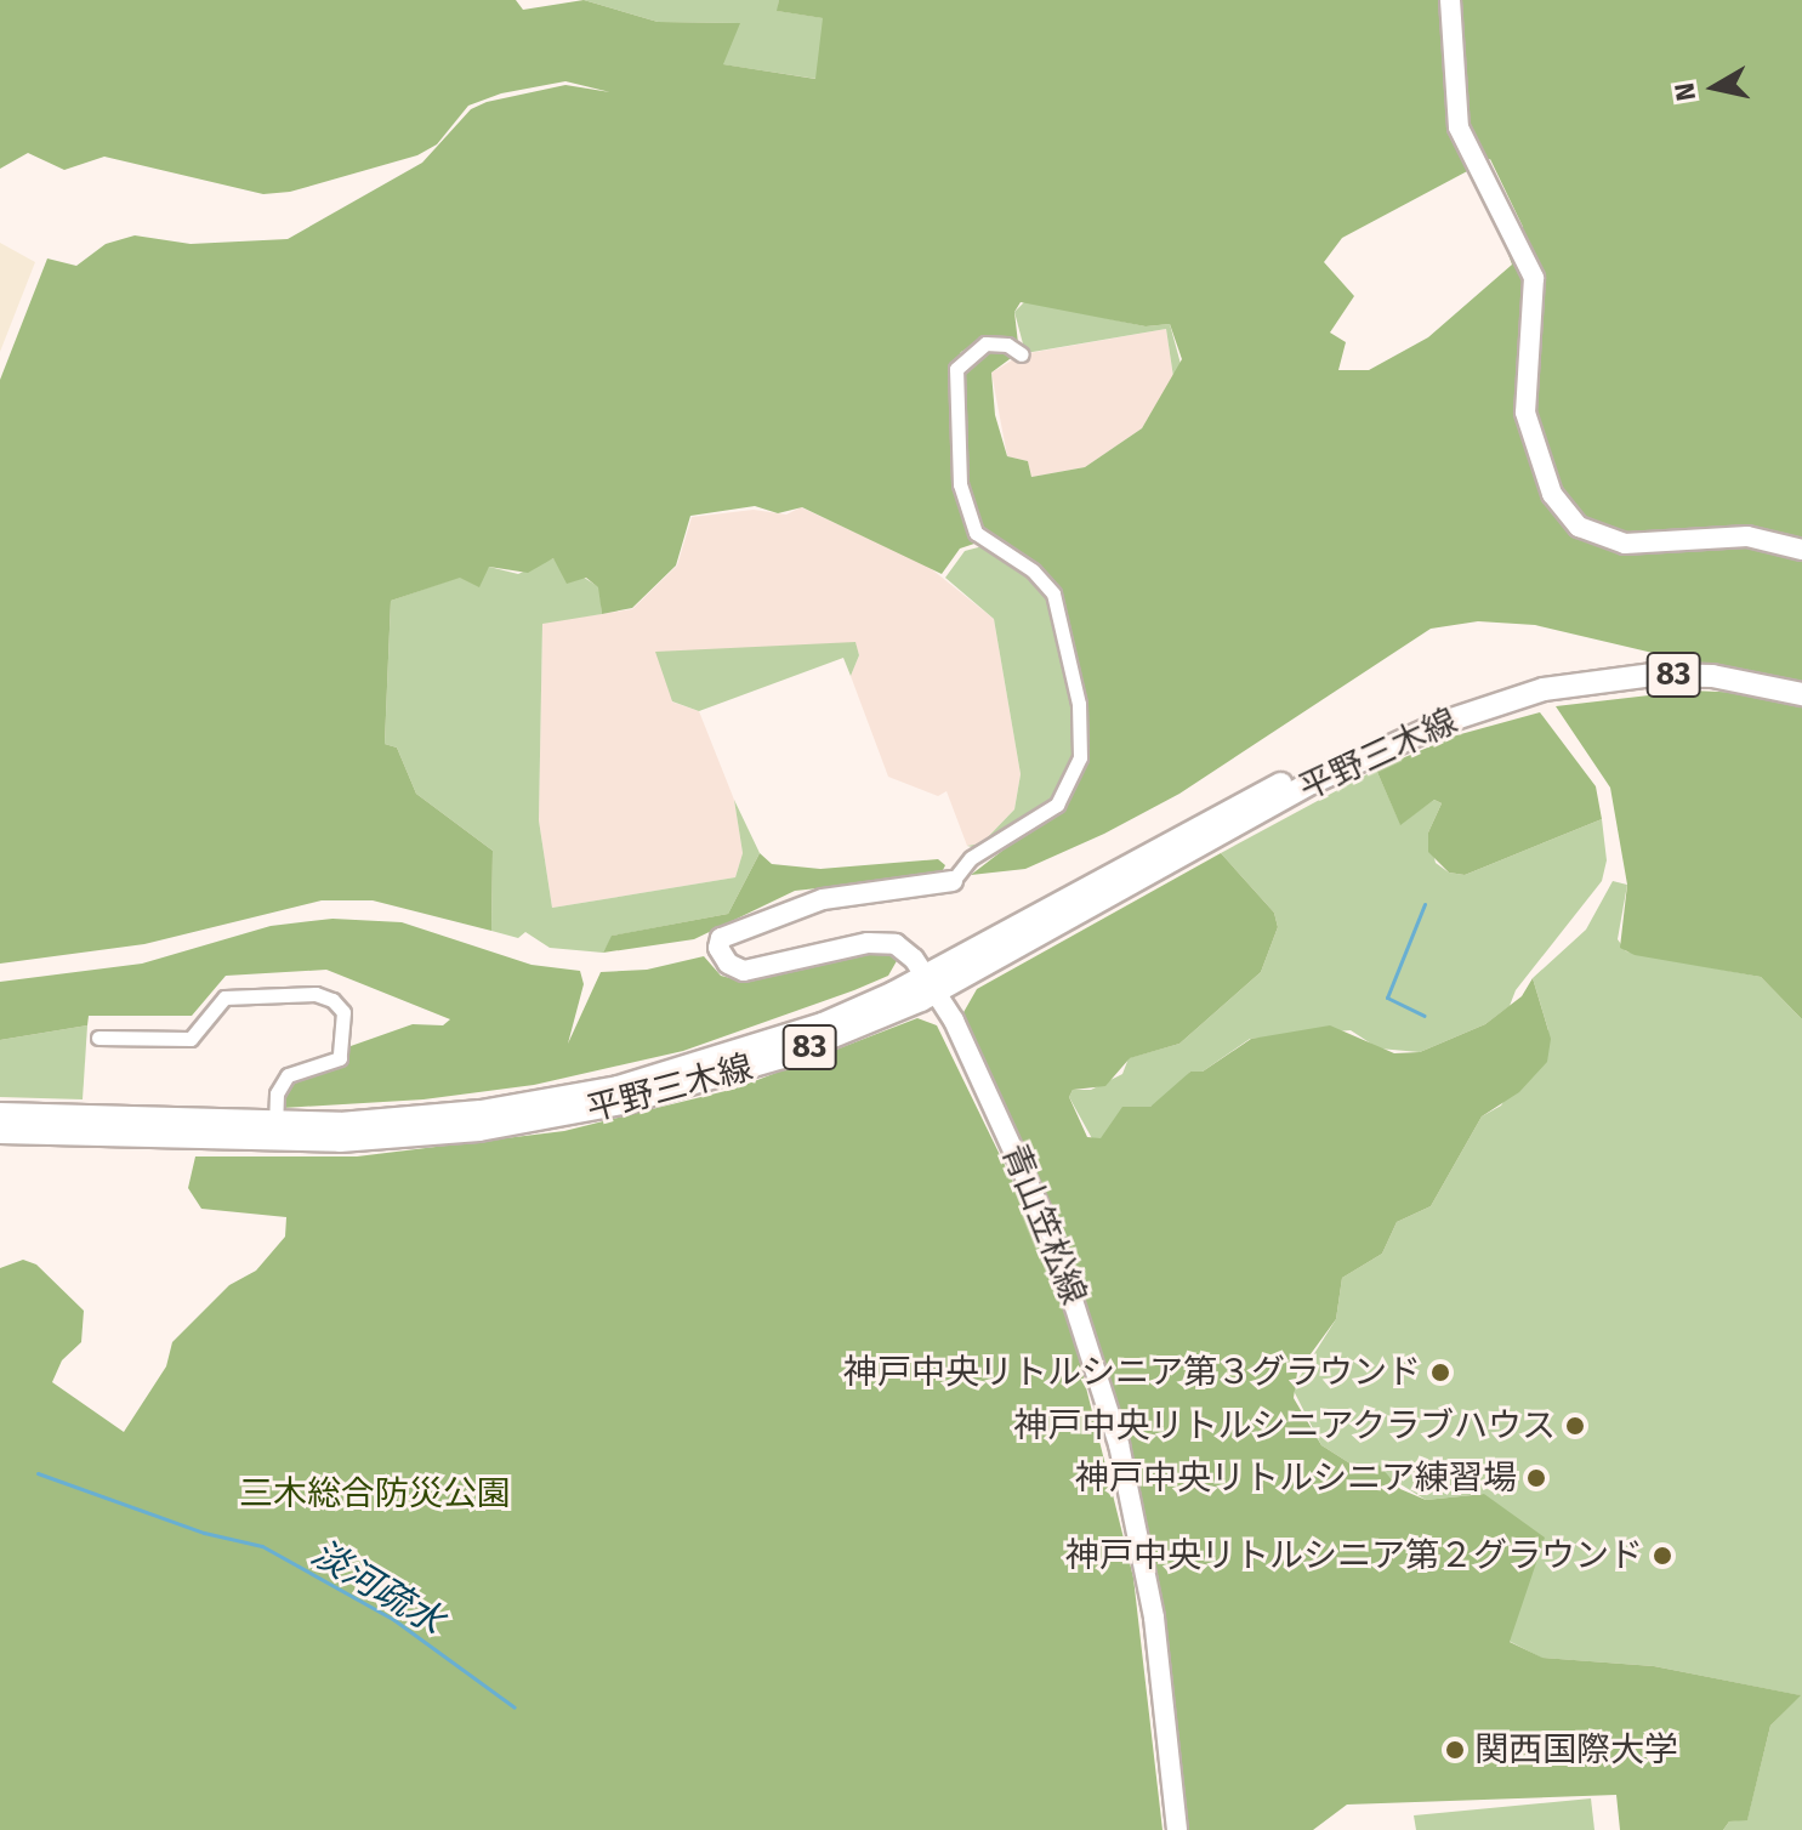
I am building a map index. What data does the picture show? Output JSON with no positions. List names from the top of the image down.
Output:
{
  "streets": {
    "main road": ["83", "平野三木線"],
    "street": ["青山笠松線"]
  },
  "crossings": [
    ["平野三木線", "青山笠松線"]
  ],
  "water": ["淡河疏水"],
  "parks": ["三木総合防災公園"],
  "places": [
    "神戸中央リトルシニア第３グラウンド",
    "神戸中央リトルシニアクラブハウス",
    "神戸中央リトルシニア練習場",
    "神戸中央リトルシニア第２グラウンド",
    "関西国際大学"
  ],
  "north": "left"
}
